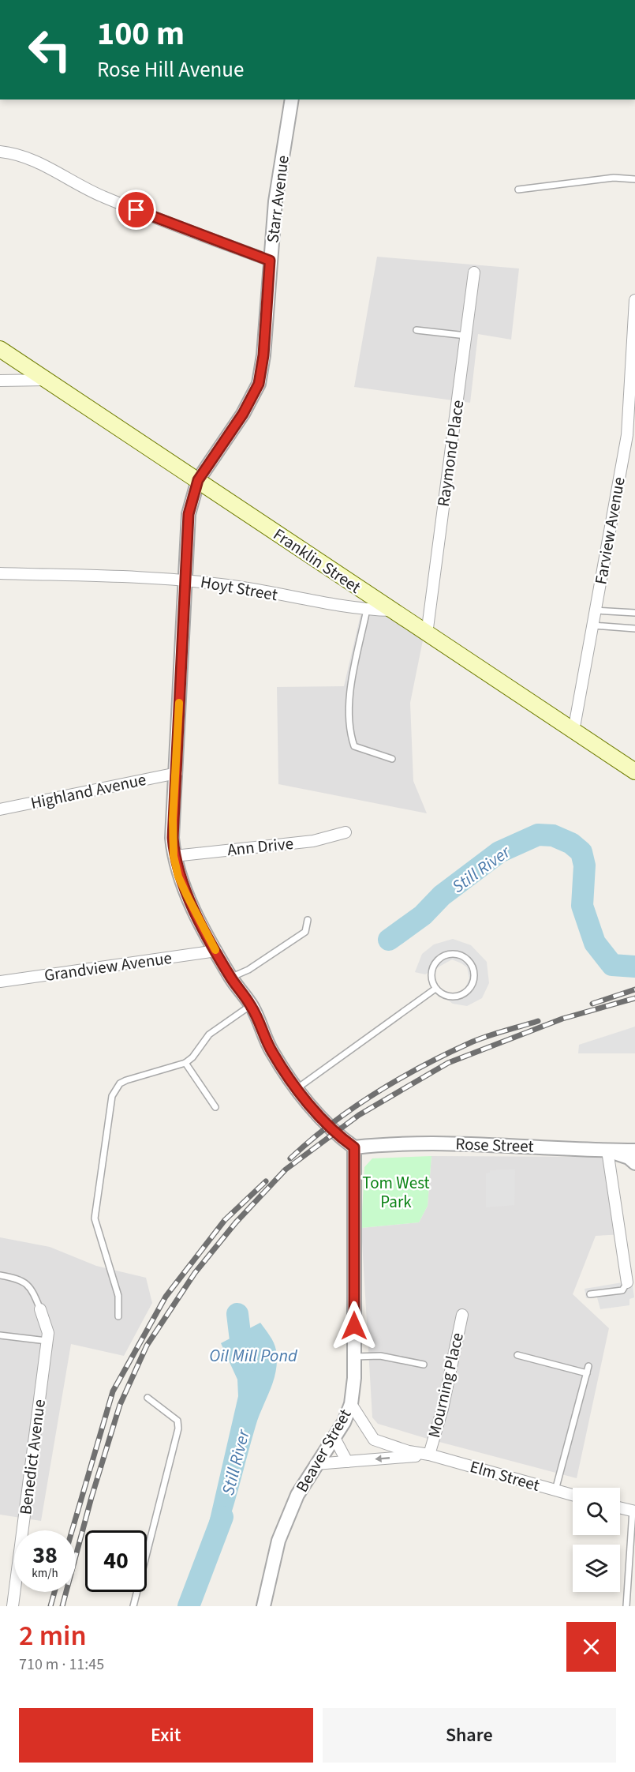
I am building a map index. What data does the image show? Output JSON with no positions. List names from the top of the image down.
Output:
{
  "streets": {
    "main road": ["Franklin Street"],
    "street": [
      "Starr Avenue",
      "Raymond Place",
      "Farview Avenue",
      "Hoyt Street",
      "Highland Avenue",
      "Ann Drive",
      "Grandview Avenue",
      "Rose Street",
      "Mourning Place",
      "Beaver Street",
      "Benedict Avenue",
      "Elm Street"
    ]
  },
  "crossings": [
    ["Starr Avenue", "Franklin Street"],
    ["Starr Avenue", "Hoyt Street"],
    ["Starr Avenue", "Highland Avenue"],
    ["Starr Avenue", "Ann Drive"],
    ["Starr Avenue", "Grandview Avenue"],
    ["Starr Avenue", "Rose Street"],
    ["Starr Avenue", "Beaver Street"],
    ["Raymond Place", "Franklin Street"],
    ["Farview Avenue", "Franklin Street"],
    ["Franklin Street", "Hoyt Street"],
    ["Rose Street", "Beaver Street"],
    ["Mourning Place", "Elm Street"],
    ["Beaver Street", "Elm Street"]
  ],
  "water": ["Still River", "Oil Mill Pond"],
  "parks": ["Tom West Park"],
  "page": {
    "turn": ["100 m", "Rose Hill Avenue"],
    "speed": "38 km/h",
    "limit": "40",
    "heading": ["2 min", "710 m · 11:45"],
    "buttons": ["Exit", "Share"]
  }
}
